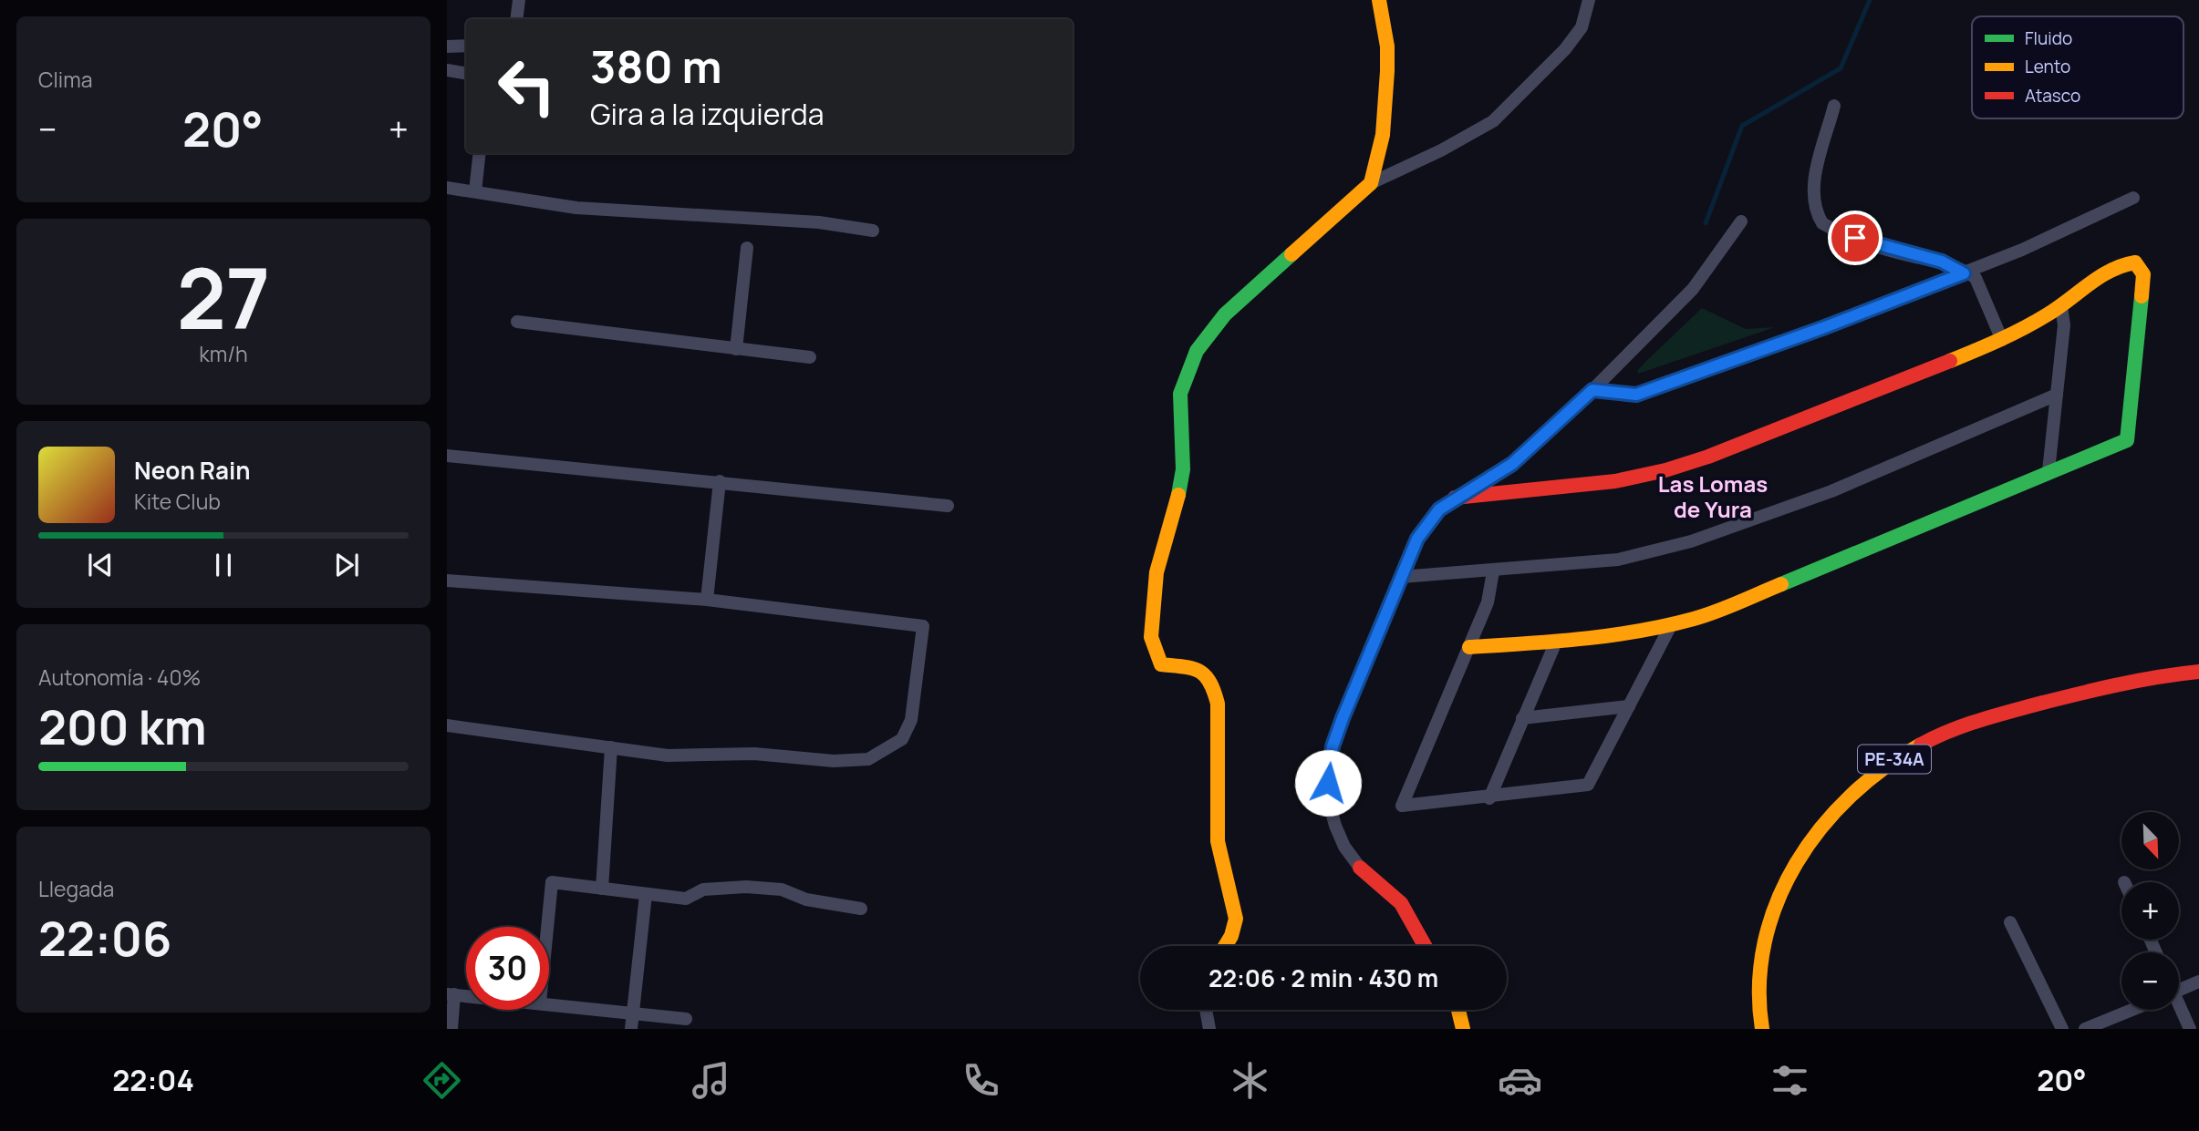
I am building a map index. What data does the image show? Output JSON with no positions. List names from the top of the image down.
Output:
{
  "streets": {
    "main road": ["PE-34A"]
  },
  "districts": ["Las Lomas de Yura"],
  "legend": ["Fluido", "Lento", "Atasco"],
  "north": "bottom right",
  "page": {
    "tile": [
      "Clima",
      ["27", "km/h"],
      ["Autonomía · 40%", "200 km"],
      ["Llegada", "22:06"]
    ],
    "turn": ["380 m", "Gira a la izquierda"],
    "heat": ["−", "20°", "+"],
    "song": ["Neon Rain", "Kite Club"],
    "map_buttons": ["+", "−"],
    "limit": "30",
    "trip": "22:06 · 2 min · 430 m",
    "tabs": ["22:04", "20°"]
  }
}
